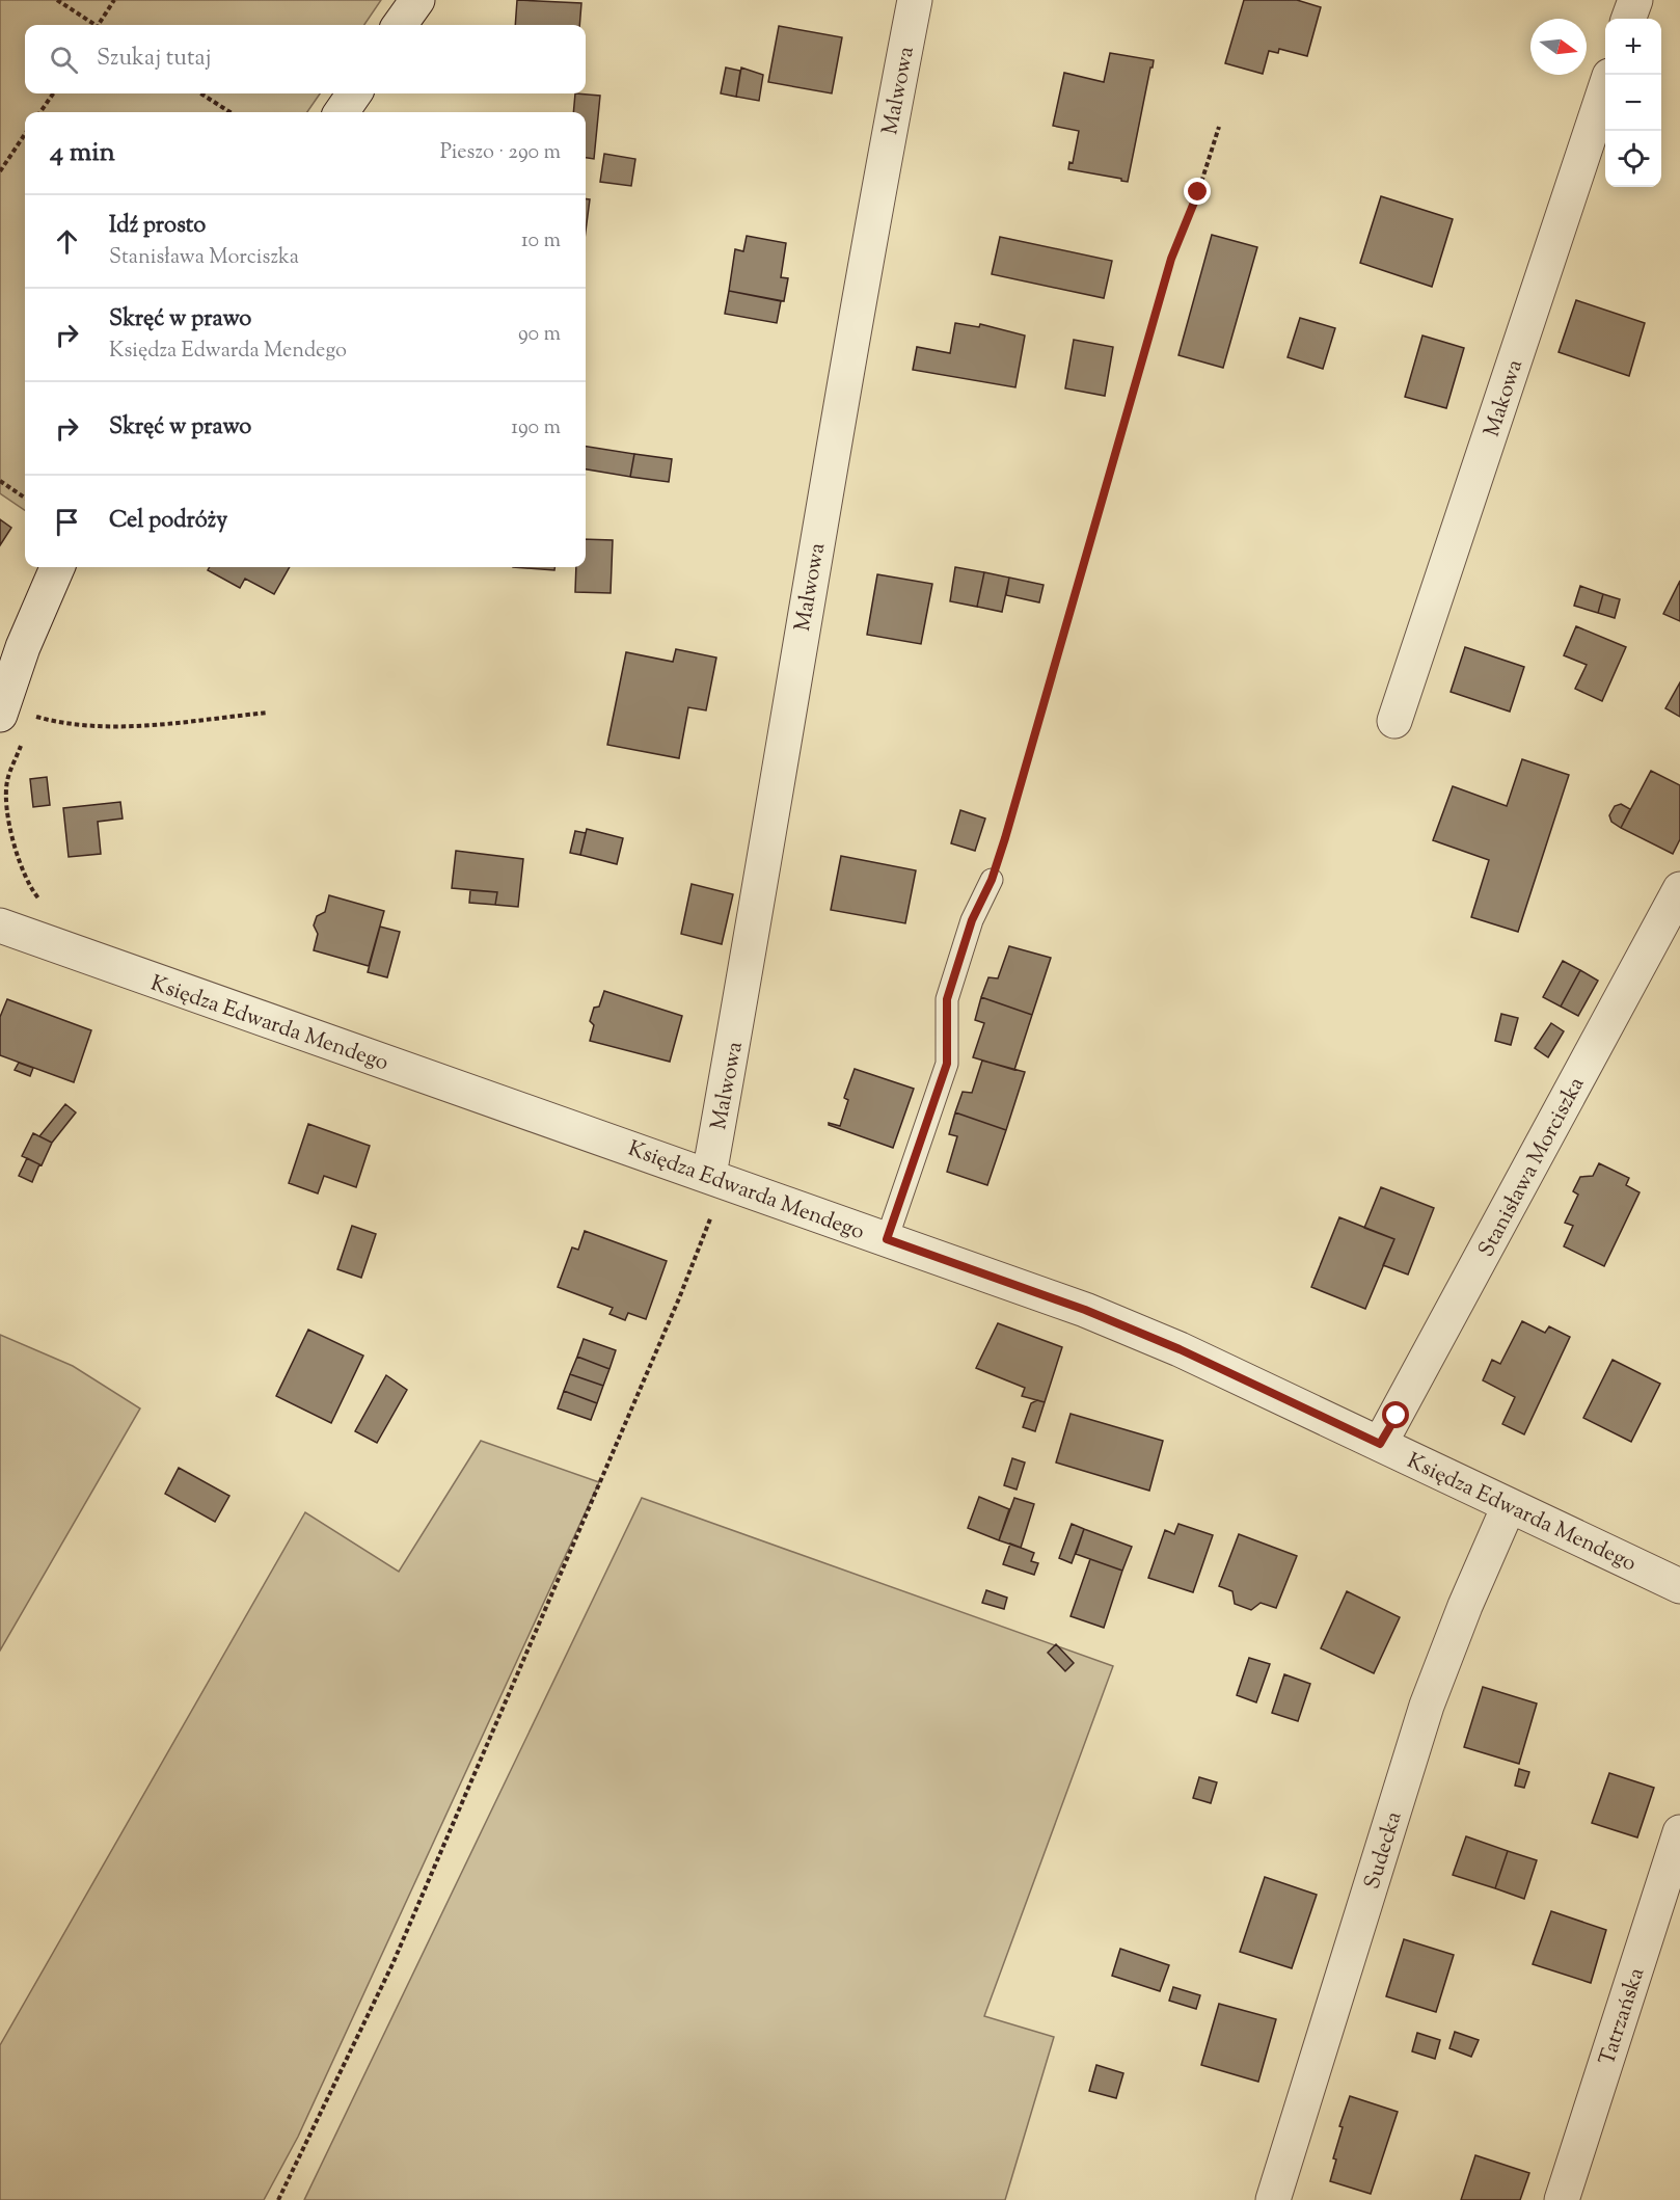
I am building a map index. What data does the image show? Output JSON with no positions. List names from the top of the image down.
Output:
{
  "streets": {
    "street": [
      "Malwowa",
      "Makowa",
      "Księdza Edwarda Mendego",
      "Stanisława Morciszka",
      "Sudecka",
      "Tatrzańska"
    ]
  },
  "crossings": [
    ["Malwowa", "Księdza Edwarda Mendego"],
    ["Księdza Edwarda Mendego", "Stanisława Morciszka"],
    ["Księdza Edwarda Mendego", "Sudecka"]
  ],
  "north": "right",
  "page": {
    "map_buttons": ["+", "−"],
    "search": "Szukaj tutaj",
    "heading": ["4 min", "Pieszo · 290 m"],
    "list": [
      ["Idź prosto", "Stanisława Morciszka", "10 m"],
      ["Skręć w prawo", "Księdza Edwarda Mendego", "90 m"],
      ["Skręć w prawo", "190 m"],
      "Cel podróży"
    ]
  }
}
